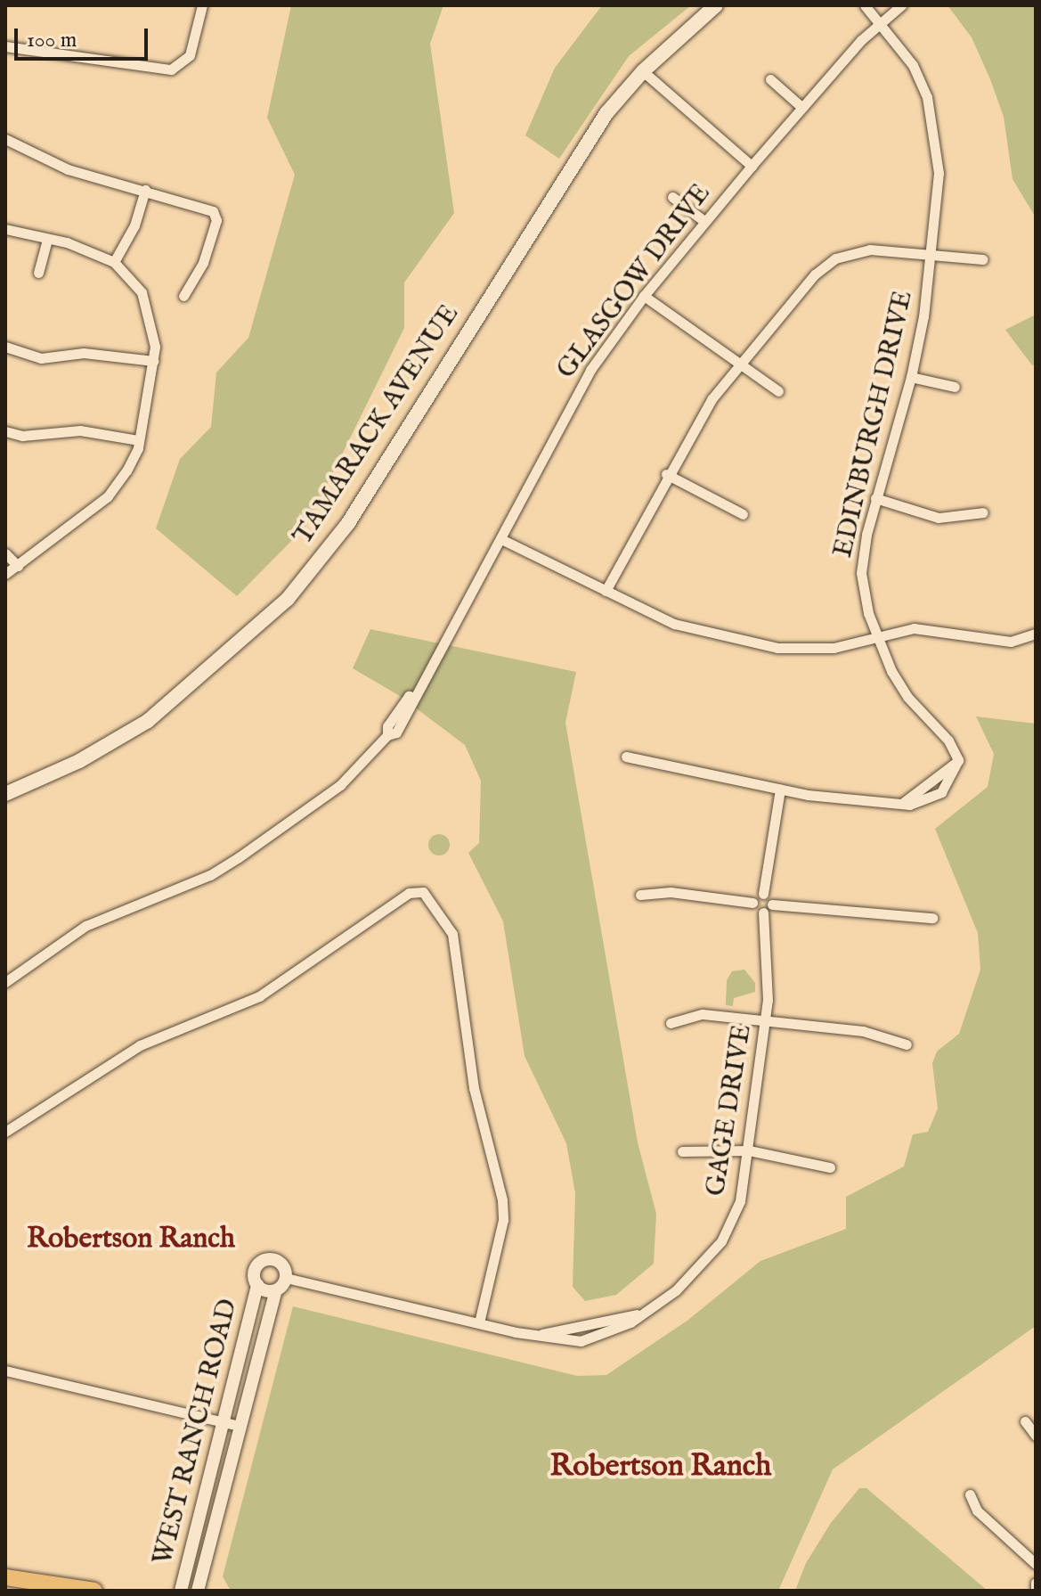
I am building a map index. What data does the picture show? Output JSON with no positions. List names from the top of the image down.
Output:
{
  "streets": {
    "main road": ["TAMARACK AVENUE"],
    "street": [
      "GLASGOW DRIVE",
      "EDINBURGH DRIVE",
      "GAGE DRIVE",
      "WEST RANCH ROAD"
    ]
  },
  "crossings": [
    ["GLASGOW DRIVE", "EDINBURGH DRIVE"],
    ["GAGE DRIVE", "WEST RANCH ROAD"]
  ],
  "districts": ["Robertson Ranch", "Robertson Ranch"],
  "scale_bar": "100 m"
}
